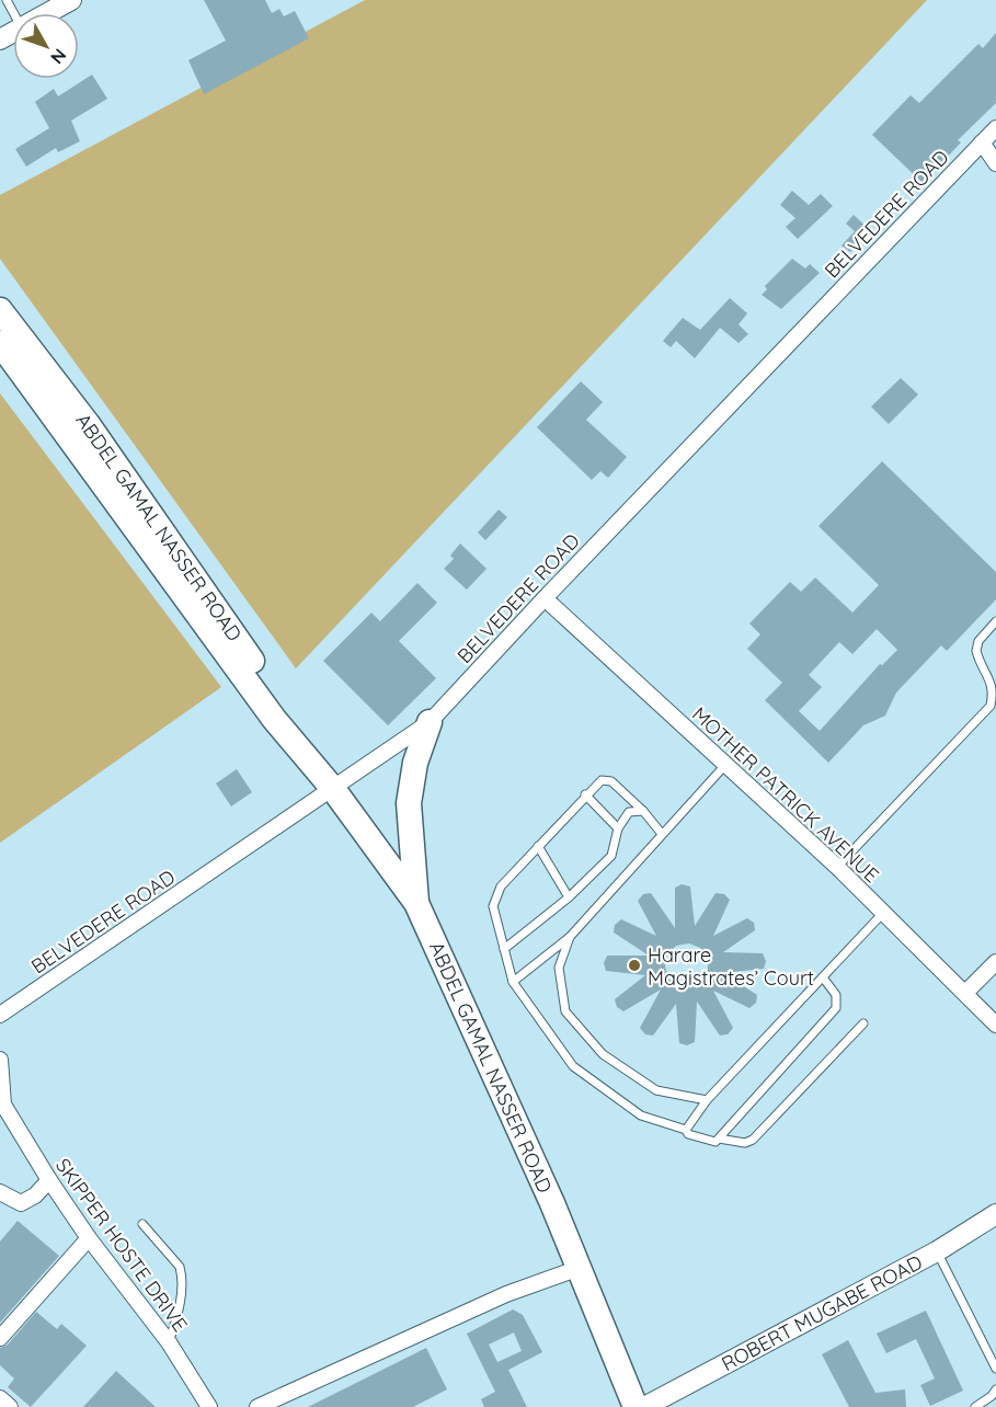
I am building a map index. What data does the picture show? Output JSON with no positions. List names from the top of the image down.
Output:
{
  "streets": {
    "highway": ["ABDEL GAMAL NASSER ROAD"],
    "main road": ["ROBERT MUGABE ROAD"],
    "street": ["BELVEDERE ROAD", "MOTHER PATRICK AVENUE", "SKIPPER HOSTE DRIVE"]
  },
  "crossings": [
    ["BELVEDERE ROAD", "ABDEL GAMAL NASSER ROAD"],
    ["BELVEDERE ROAD", "MOTHER PATRICK AVENUE"]
  ],
  "places": ["Harare Magistrates’ Court"],
  "north": "bottom right"
}
